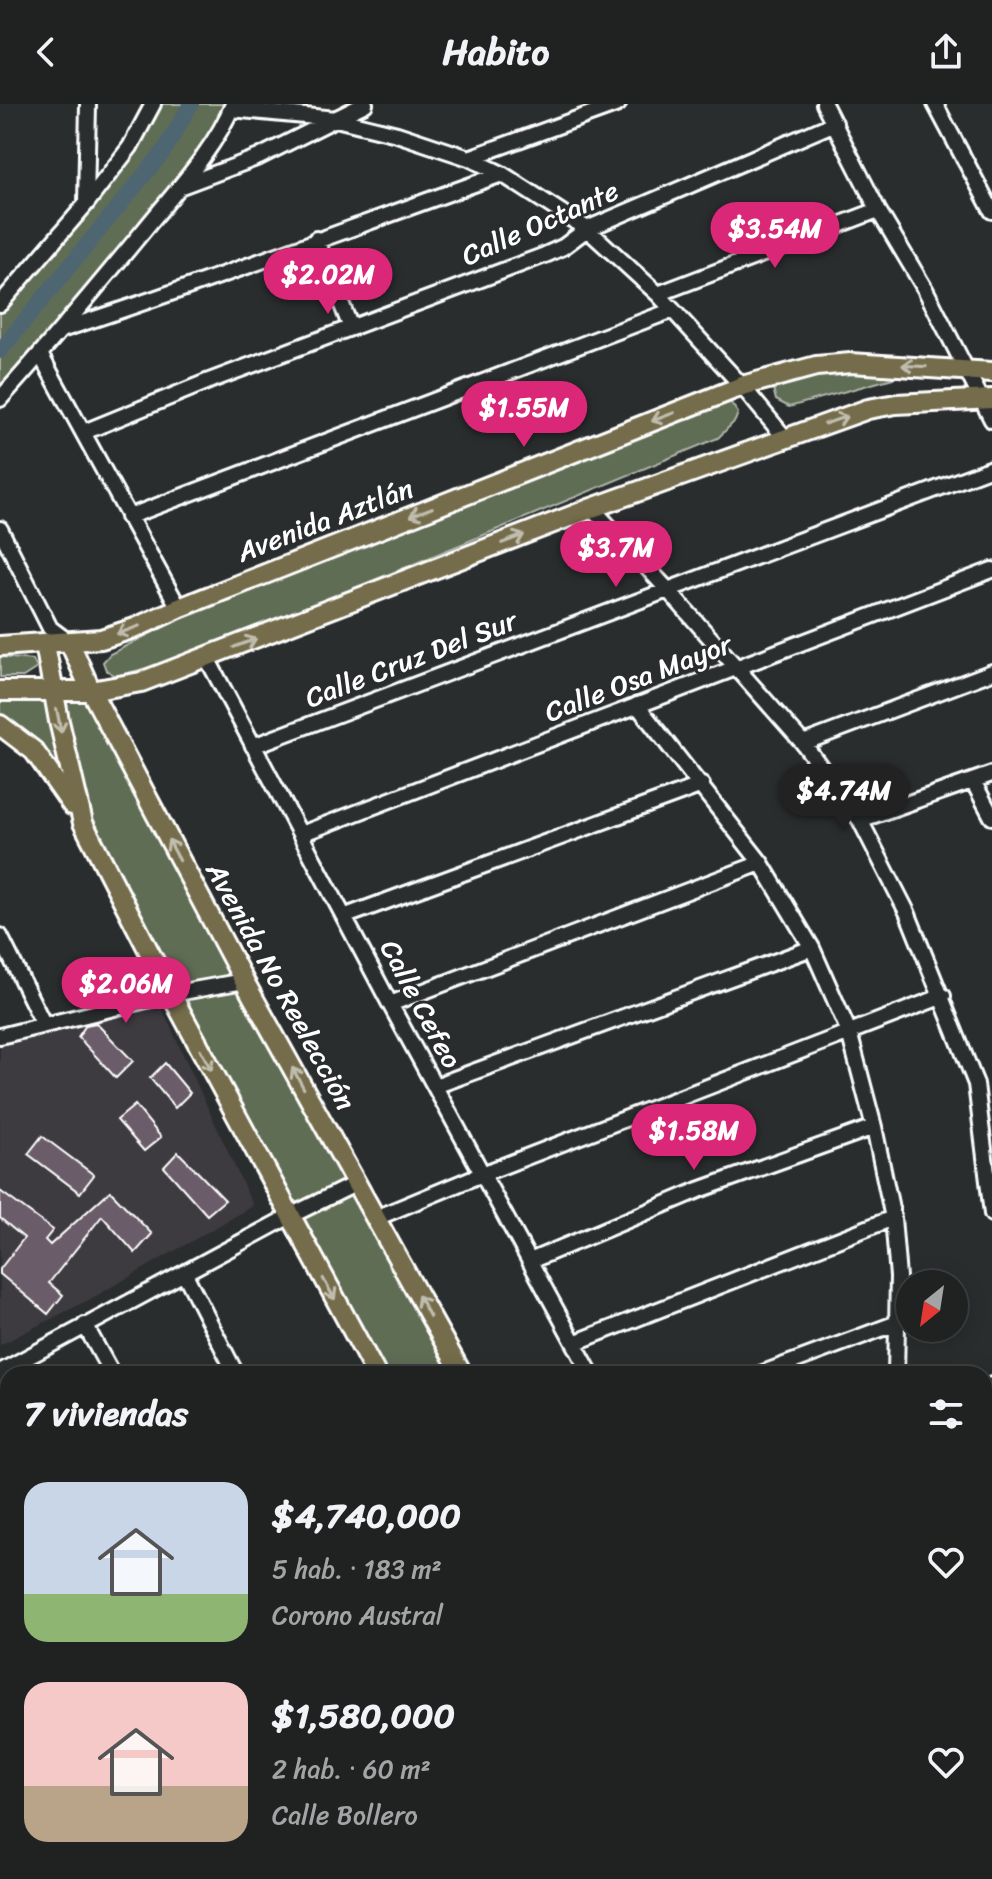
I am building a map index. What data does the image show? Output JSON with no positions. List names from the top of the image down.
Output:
{
  "streets": {
    "main road": ["Avenida Aztlán", "Avenida No Reelección"],
    "street": [
      "Calle Octante",
      "Calle Cruz Del Sur",
      "Calle Osa Mayor",
      "Calle Cefeo"
    ]
  },
  "crossings": [
    ["Avenida Aztlán", "Avenida No Reelección"],
    ["Calle Cruz Del Sur", "Calle Cefeo"],
    ["Calle Osa Mayor", "Calle Cefeo"]
  ],
  "north": "bottom left",
  "page": {
    "header": "Habito",
    "price": [
      "$3.54M",
      "$2.02M",
      "$1.55M",
      "$3.7M",
      "$4.74M",
      "$2.06M",
      "$1.58M"
    ],
    "heading": "7 viviendas",
    "list": [
      {
        "name": "$4,740,000",
        "note": "5 hab. · 183 m² · Corono Austral"
      },
      {
        "name": "$1,580,000",
        "note": "2 hab. · 60 m² · Calle Bollero"
      }
    ]
  }
}
